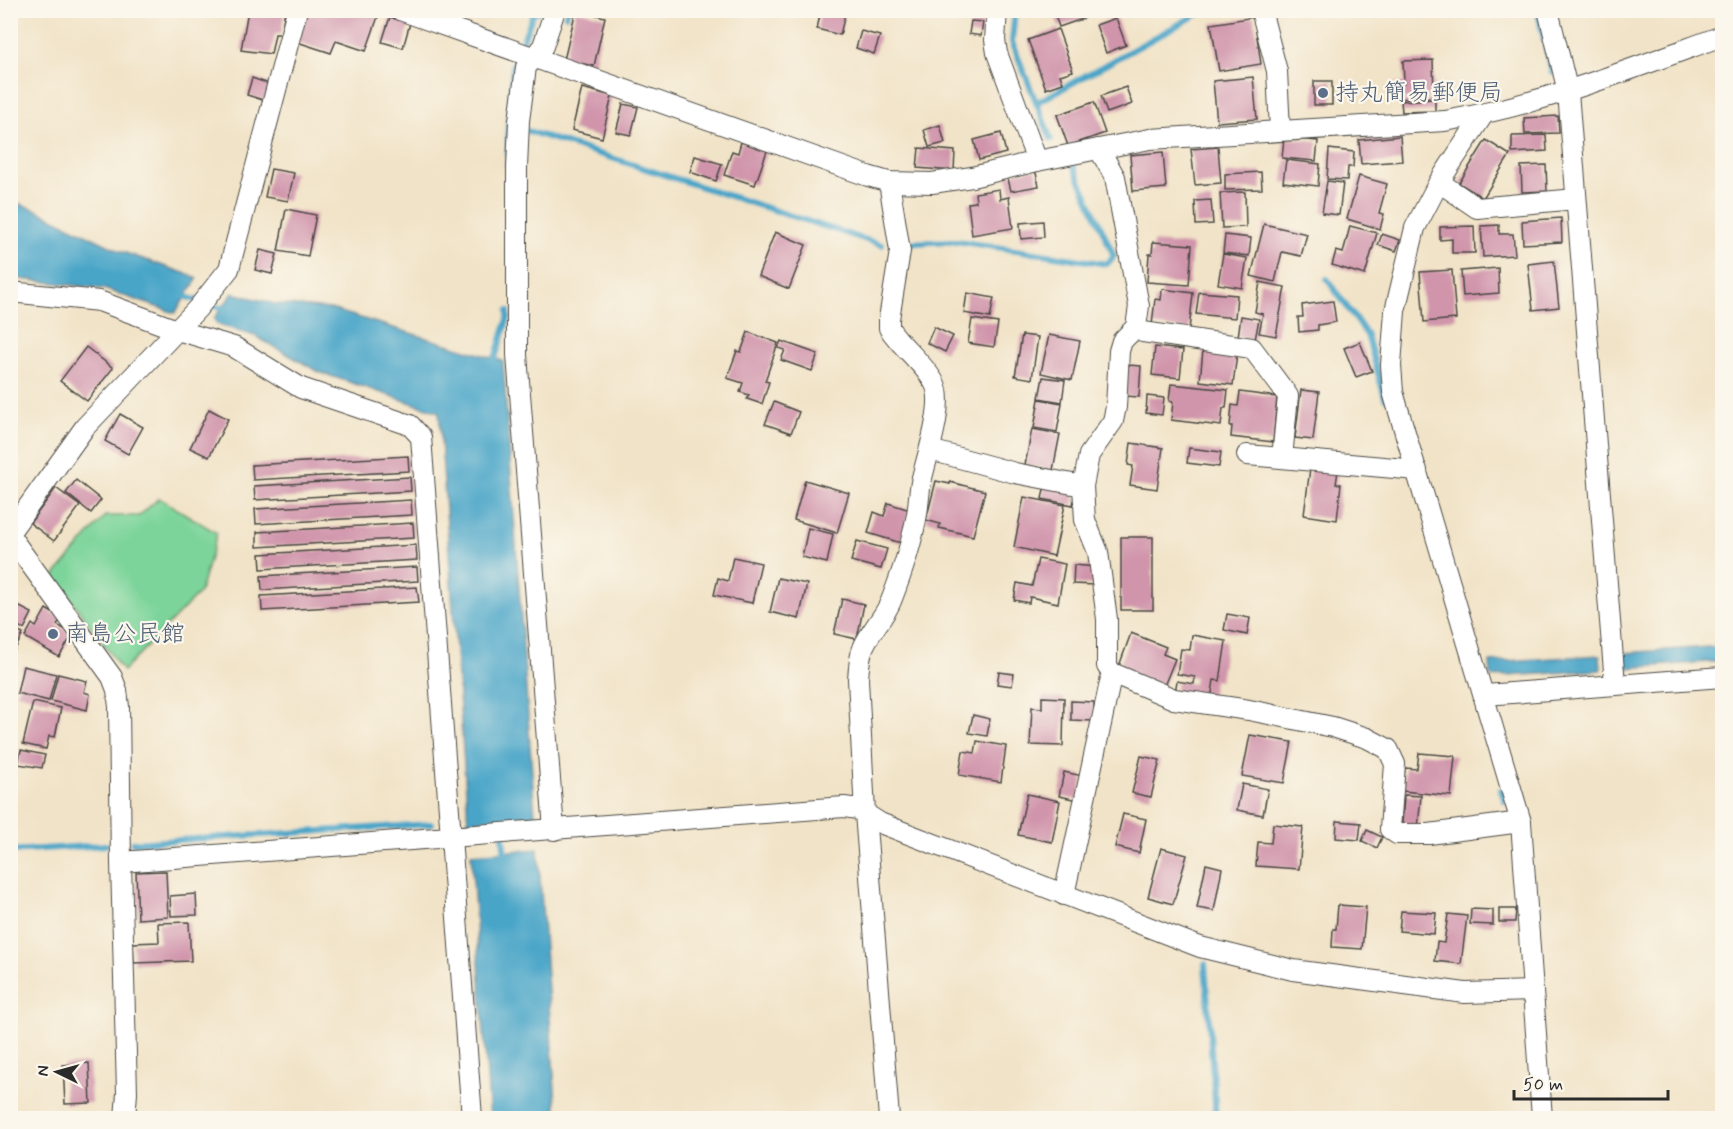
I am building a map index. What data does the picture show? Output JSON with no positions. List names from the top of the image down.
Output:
{
  "places": ["持丸簡易郵便局", "南島公民館"],
  "scale_bar": "50 m",
  "north": "left"
}
